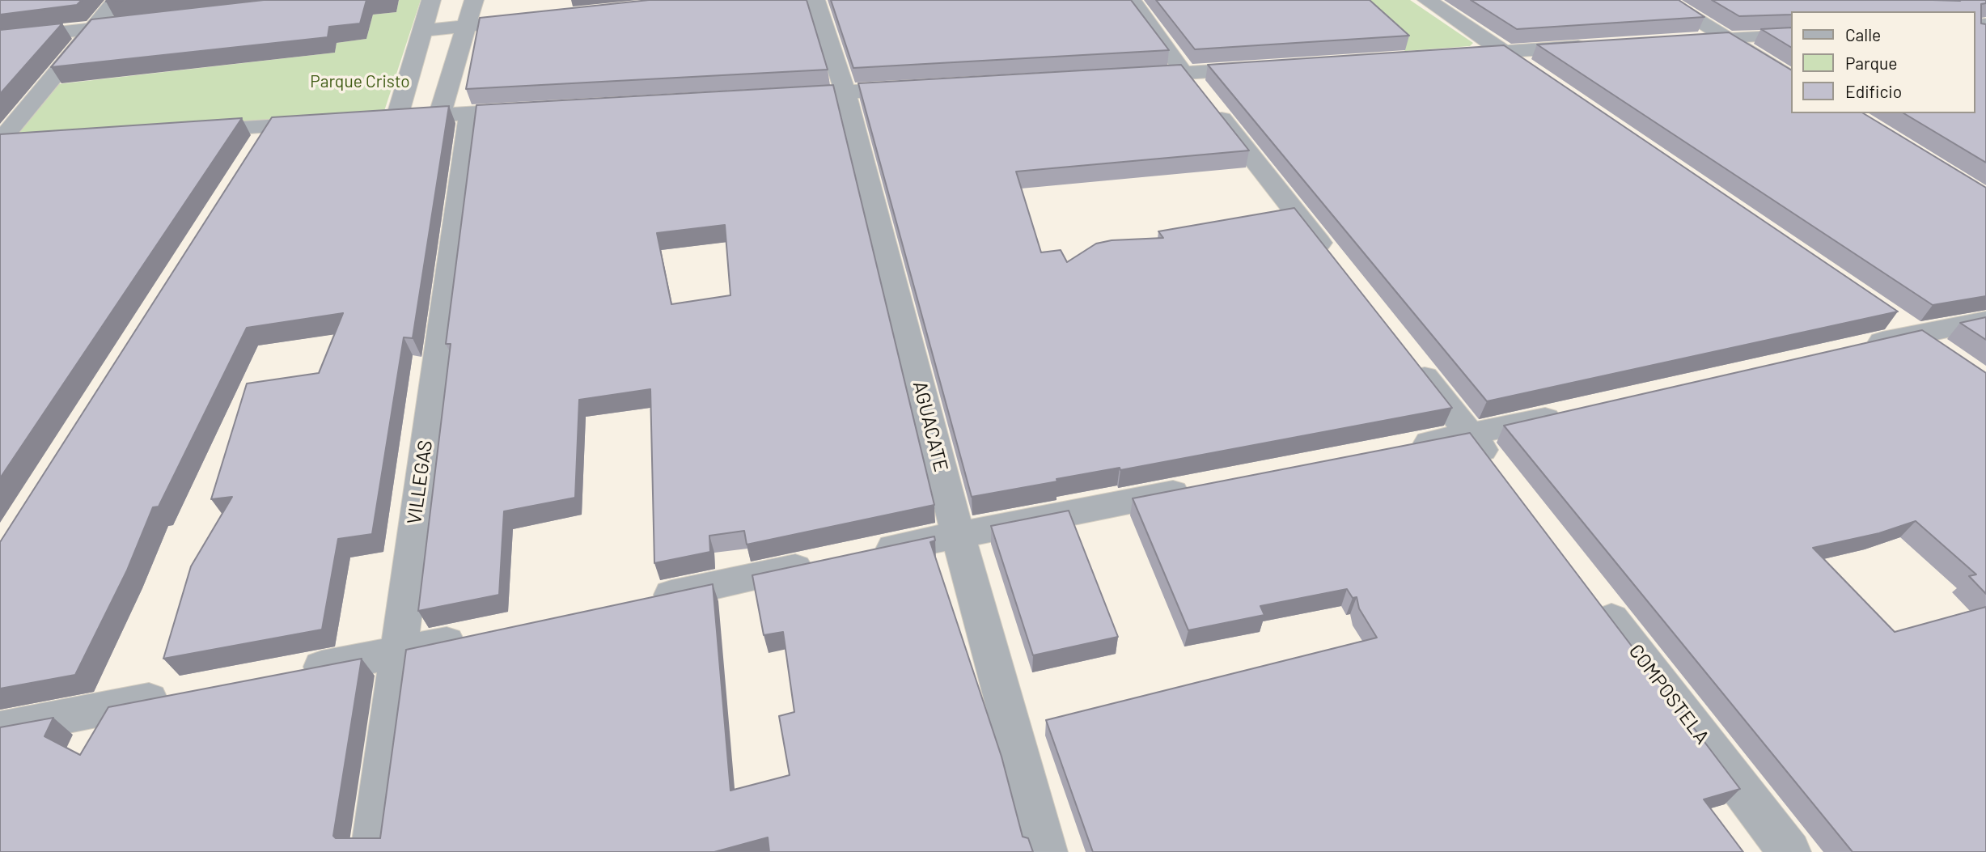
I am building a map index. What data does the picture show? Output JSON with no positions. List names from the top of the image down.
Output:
{
  "streets": {
    "street": ["AGUACATE", "VILLEGAS", "COMPOSTELA"]
  },
  "parks": ["Parque Cristo"],
  "legend": ["Calle", "Parque", "Edificio"]
}
